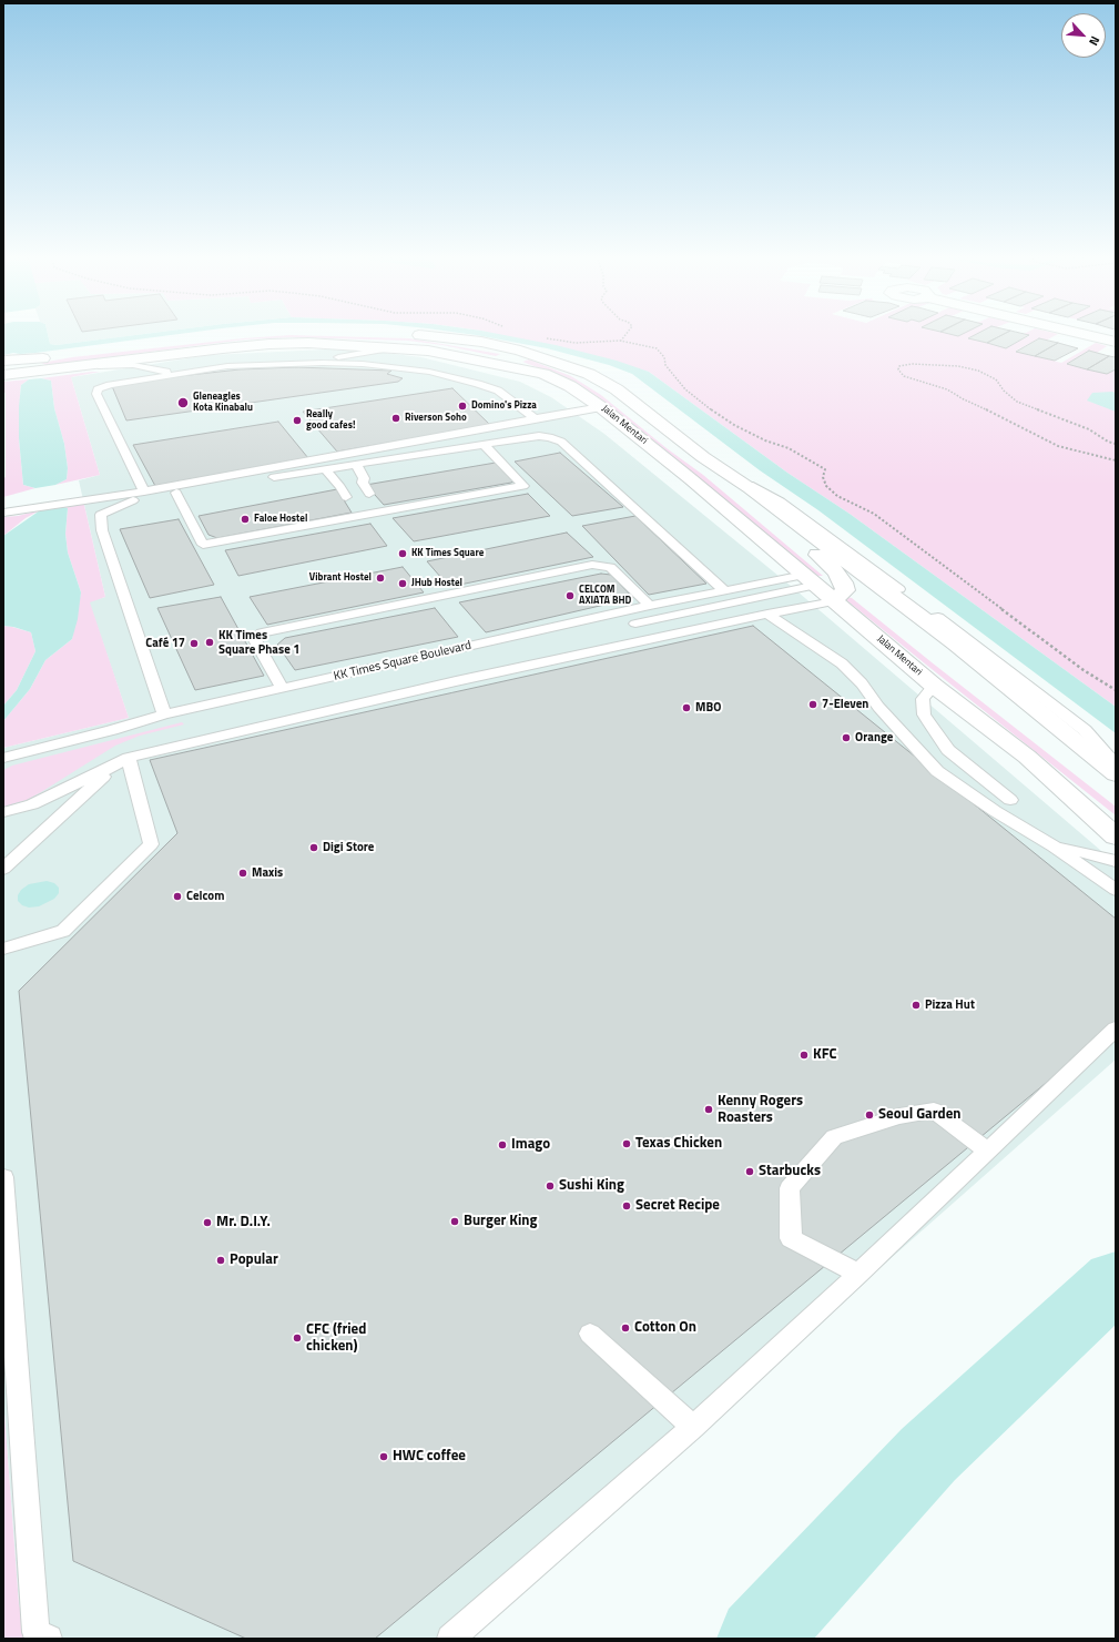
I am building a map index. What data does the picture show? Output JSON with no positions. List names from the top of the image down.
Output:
{
  "streets": {
    "main road": ["Jalan Mentari"],
    "lane": ["KK Times Square Boulevard"]
  },
  "crossings": [
    ["Jalan Mentari", "KK Times Square Boulevard"]
  ],
  "places": [
    "Gleneagles Kota Kinabalu",
    "Domino's Pizza",
    "Riverson Soho",
    "Really good cafes!",
    "Faloe Hostel",
    "KK Times Square",
    "Vibrant Hostel",
    "JHub Hostel",
    "CELCOM AXIATA BHD",
    "KK Times Square Phase 1",
    "Café 17",
    "7-Eleven",
    "MBO",
    "Orange",
    "Digi Store",
    "Maxis",
    "Celcom",
    "Pizza Hut",
    "KFC",
    "Kenny Rogers Roasters",
    "Seoul Garden",
    "Texas Chicken",
    "Imago",
    "Starbucks",
    "Sushi King",
    "Secret Recipe",
    "Burger King",
    "Mr. D.I.Y.",
    "Popular",
    "Cotton On",
    "CFC (fried chicken)",
    "HWC coffee"
  ],
  "north": "bottom right"
}
